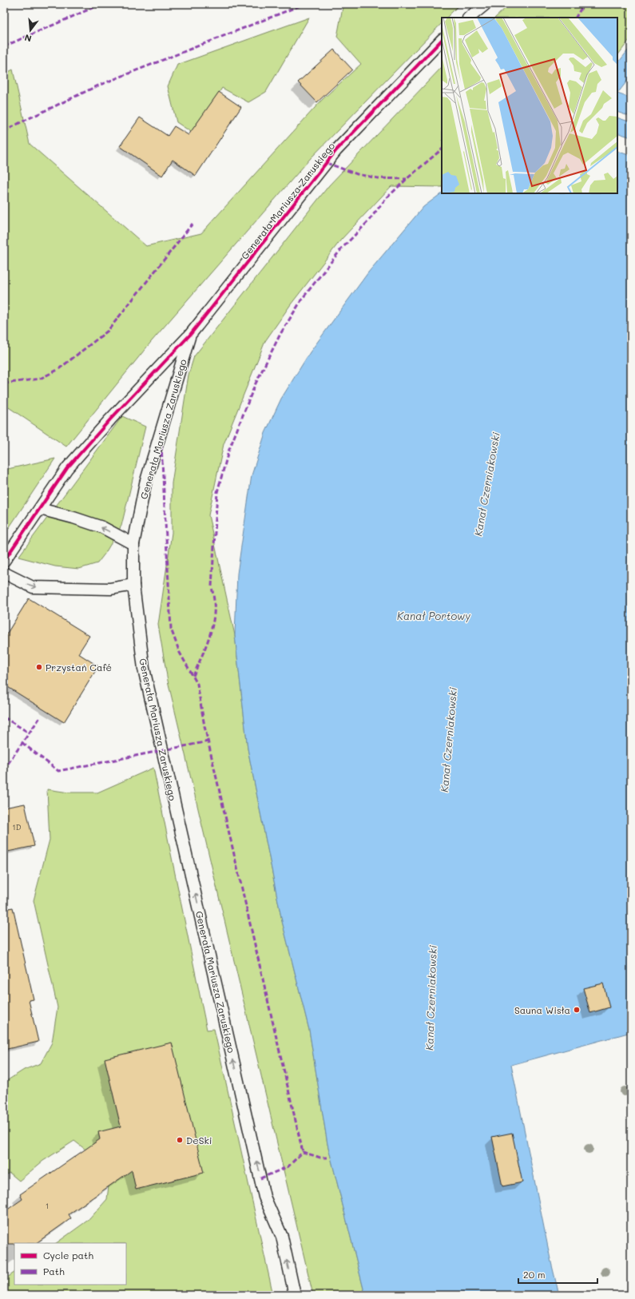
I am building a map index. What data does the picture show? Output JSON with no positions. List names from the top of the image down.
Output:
{
  "streets": {
    "lane": ["Generała Mariusza Zaruskiego"]
  },
  "one_way": ["Generała Mariusza Zaruskiego"],
  "water": ["Kanał Czerniakowski", "Kanał Portowy"],
  "places": ["Przystań Café", "Sauna Wisła", "DeSki"],
  "house_numbers": ["1D", "1"],
  "legend": ["Cycle path", "Path"],
  "scale_bar": "20 m",
  "north": "bottom"
}
